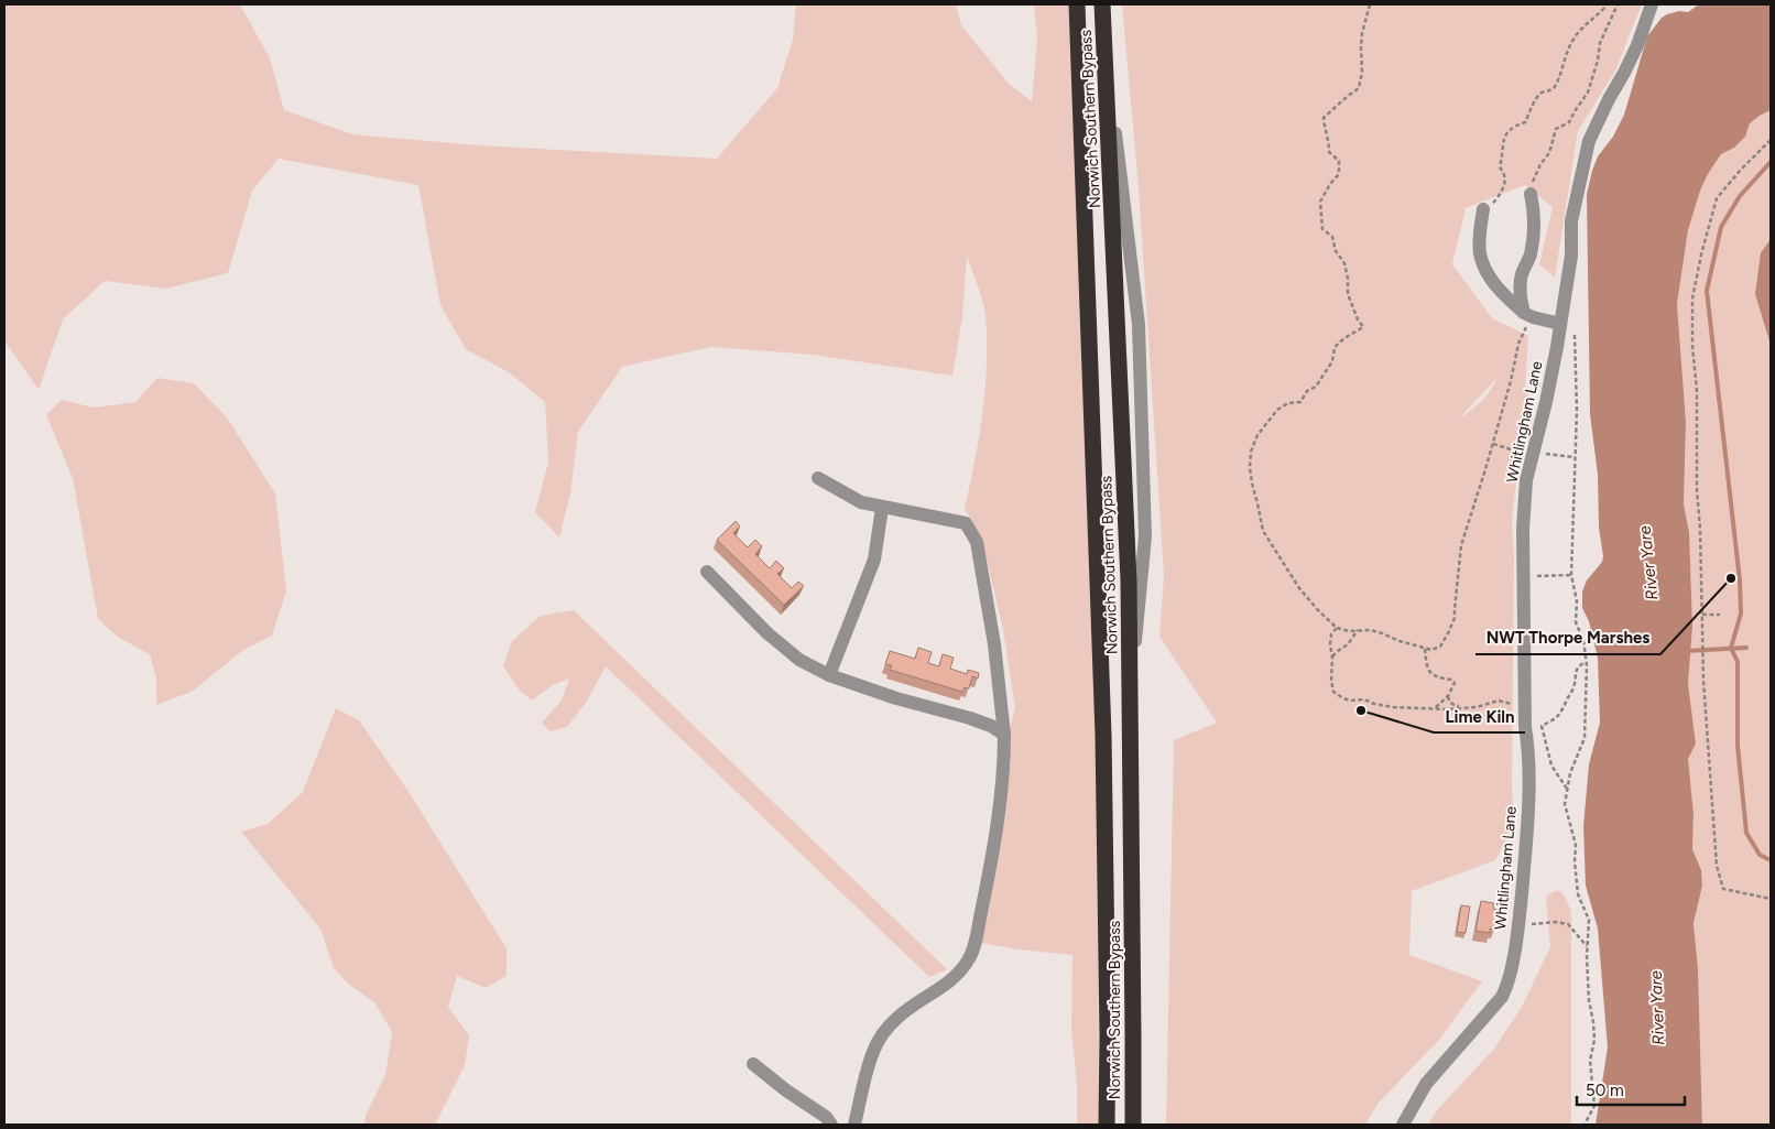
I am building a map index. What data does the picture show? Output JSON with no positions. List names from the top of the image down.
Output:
{
  "streets": {
    "highway": ["Norwich Southern Bypass"],
    "street": ["Whitlingham Lane"]
  },
  "water": ["River Yare"],
  "places": ["NWT Thorpe Marshes", "Lime Kiln"],
  "scale_bar": "50 m"
}
